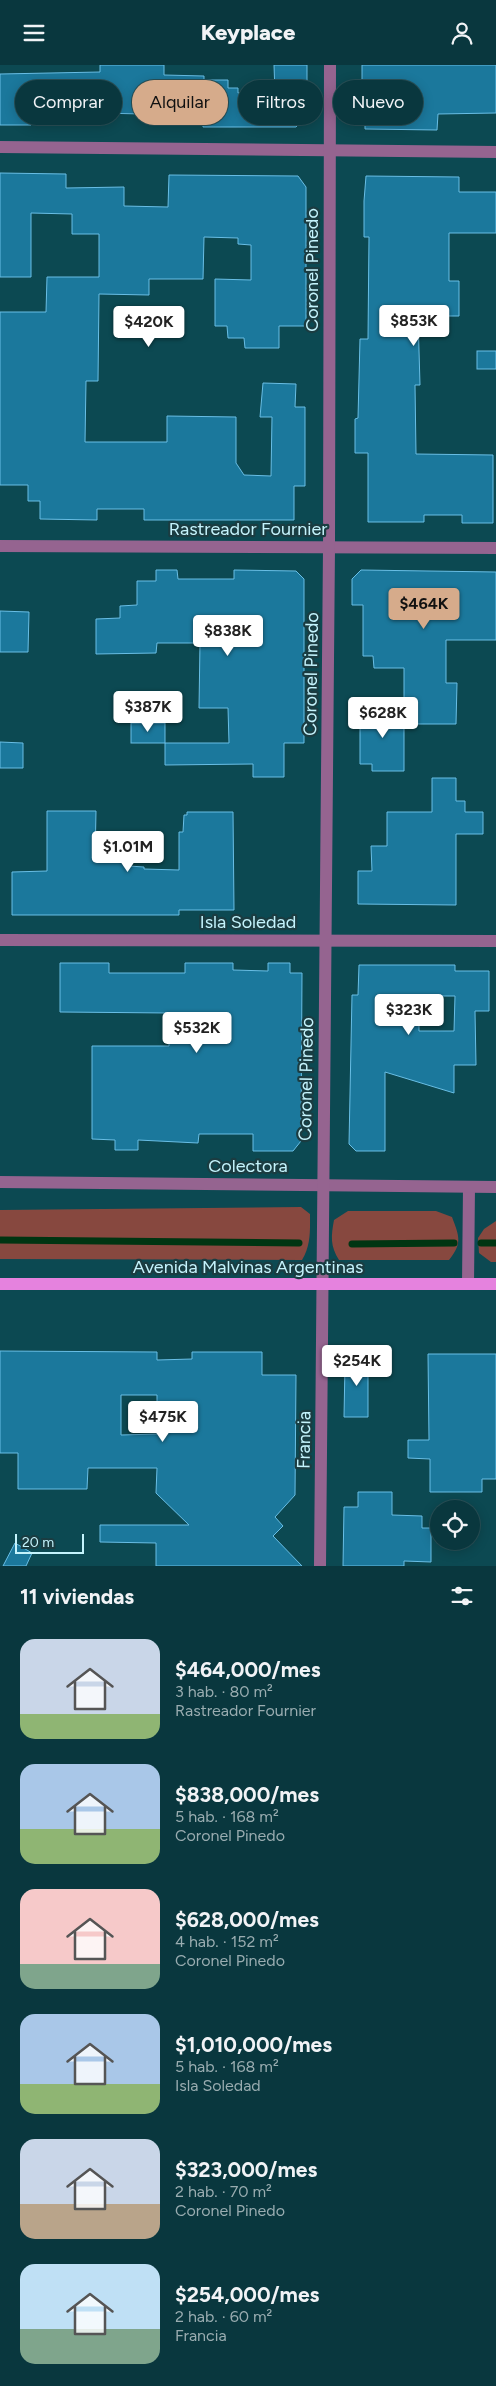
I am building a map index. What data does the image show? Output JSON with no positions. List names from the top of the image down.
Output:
{
  "streets": {
    "main road": ["Avenida Malvinas Argentinas"],
    "street": [
      "Coronel Pinedo",
      "Rastreador Fournier",
      "Isla Soledad",
      "Colectora",
      "Francia"
    ]
  },
  "crossings": [
    ["Coronel Pinedo", "Rastreador Fournier"],
    ["Coronel Pinedo", "Isla Soledad"],
    ["Coronel Pinedo", "Colectora"],
    ["Coronel Pinedo", "Avenida Malvinas Argentinas"],
    ["Coronel Pinedo", "Francia"],
    ["Avenida Malvinas Argentinas", "Francia"]
  ],
  "scale_bar": "20 m",
  "page": {
    "header": "Keyplace",
    "chip": [
      "Comprar",
      "Alquilar",
      "Filtros",
      "Nuevo"
    ],
    "price": [
      "$853K",
      "$420K",
      "$464K",
      "$838K",
      "$387K",
      "$628K",
      "$1.01M",
      "$323K",
      "$532K",
      "$254K",
      "$475K"
    ],
    "scale": "20 m",
    "heading": "11 viviendas",
    "list": [
      {
        "name": "$464,000/mes",
        "note": "3 hab. · 80 m² · Rastreador Fournier"
      },
      {
        "name": "$838,000/mes",
        "note": "5 hab. · 168 m² · Coronel Pinedo"
      },
      {
        "name": "$628,000/mes",
        "note": "4 hab. · 152 m² · Coronel Pinedo"
      },
      {
        "name": "$1,010,000/mes",
        "note": "5 hab. · 168 m² · Isla Soledad"
      },
      {
        "name": "$323,000/mes",
        "note": "2 hab. · 70 m² · Coronel Pinedo"
      },
      {
        "name": "$254,000/mes",
        "note": "2 hab. · 60 m² · Francia"
      }
    ]
  }
}
